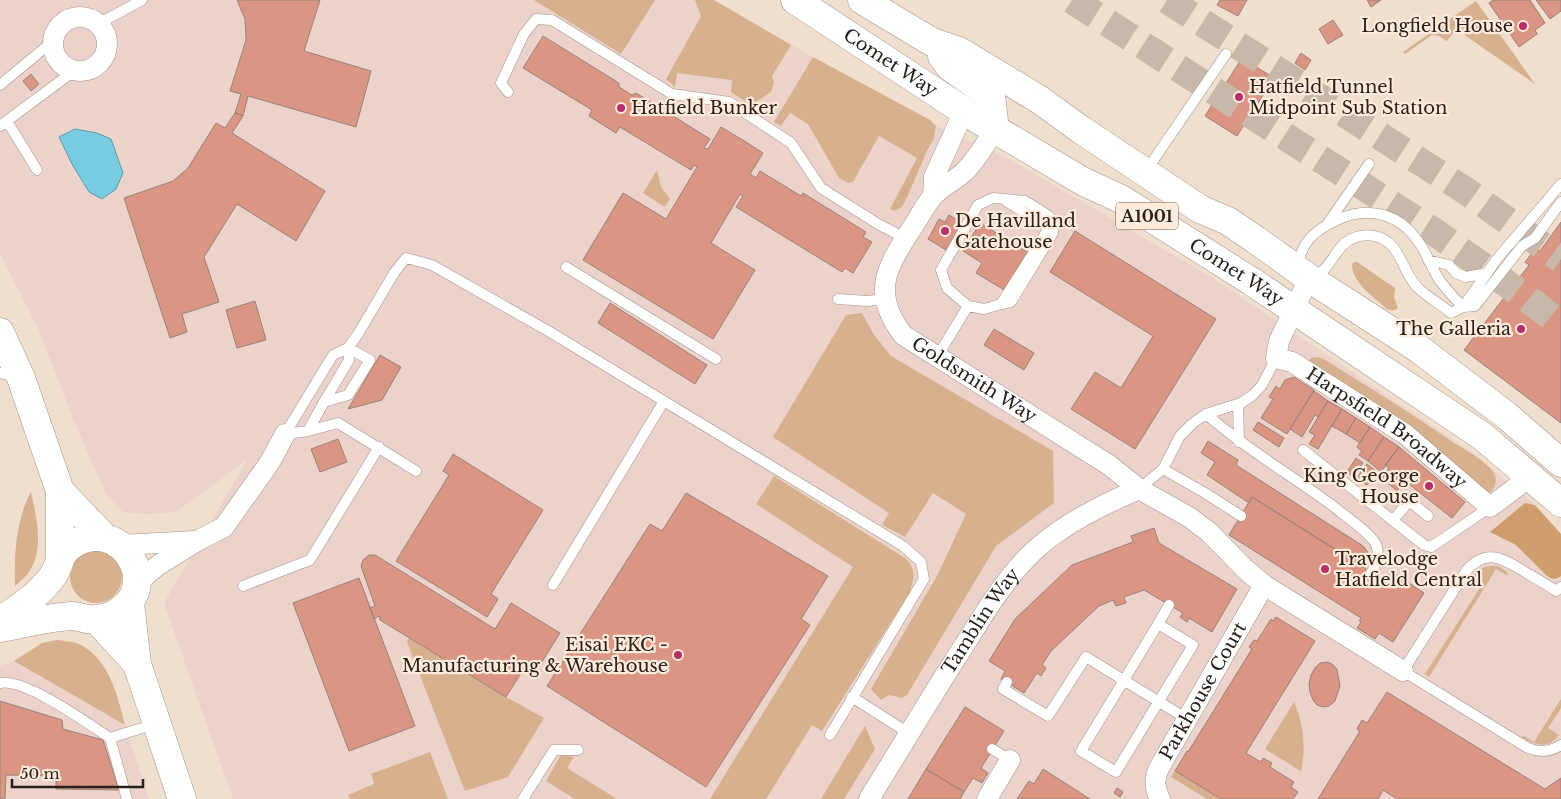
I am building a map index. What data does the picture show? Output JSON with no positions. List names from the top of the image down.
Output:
{
  "streets": {
    "main road": ["Comet Way", "A1001"],
    "street": [
      "Goldsmith Way",
      "Harpsfield Broadway",
      "Tamblin Way",
      "Parkhouse Court"
    ]
  },
  "crossings": [
    ["Comet Way", "A1001"],
    ["Comet Way", "Goldsmith Way"],
    ["Goldsmith Way", "Tamblin Way"],
    ["Goldsmith Way", "Parkhouse Court"]
  ],
  "places": [
    "Longfield House",
    "Hatfield Tunnel Midpoint Sub Station",
    "Hatfield Bunker",
    "De Havilland Gatehouse",
    "The Galleria",
    "King George House",
    "Travelodge Hatfield Central",
    "Eisai EKC - Manufacturing & Warehouse"
  ],
  "scale_bar": "50 m"
}
